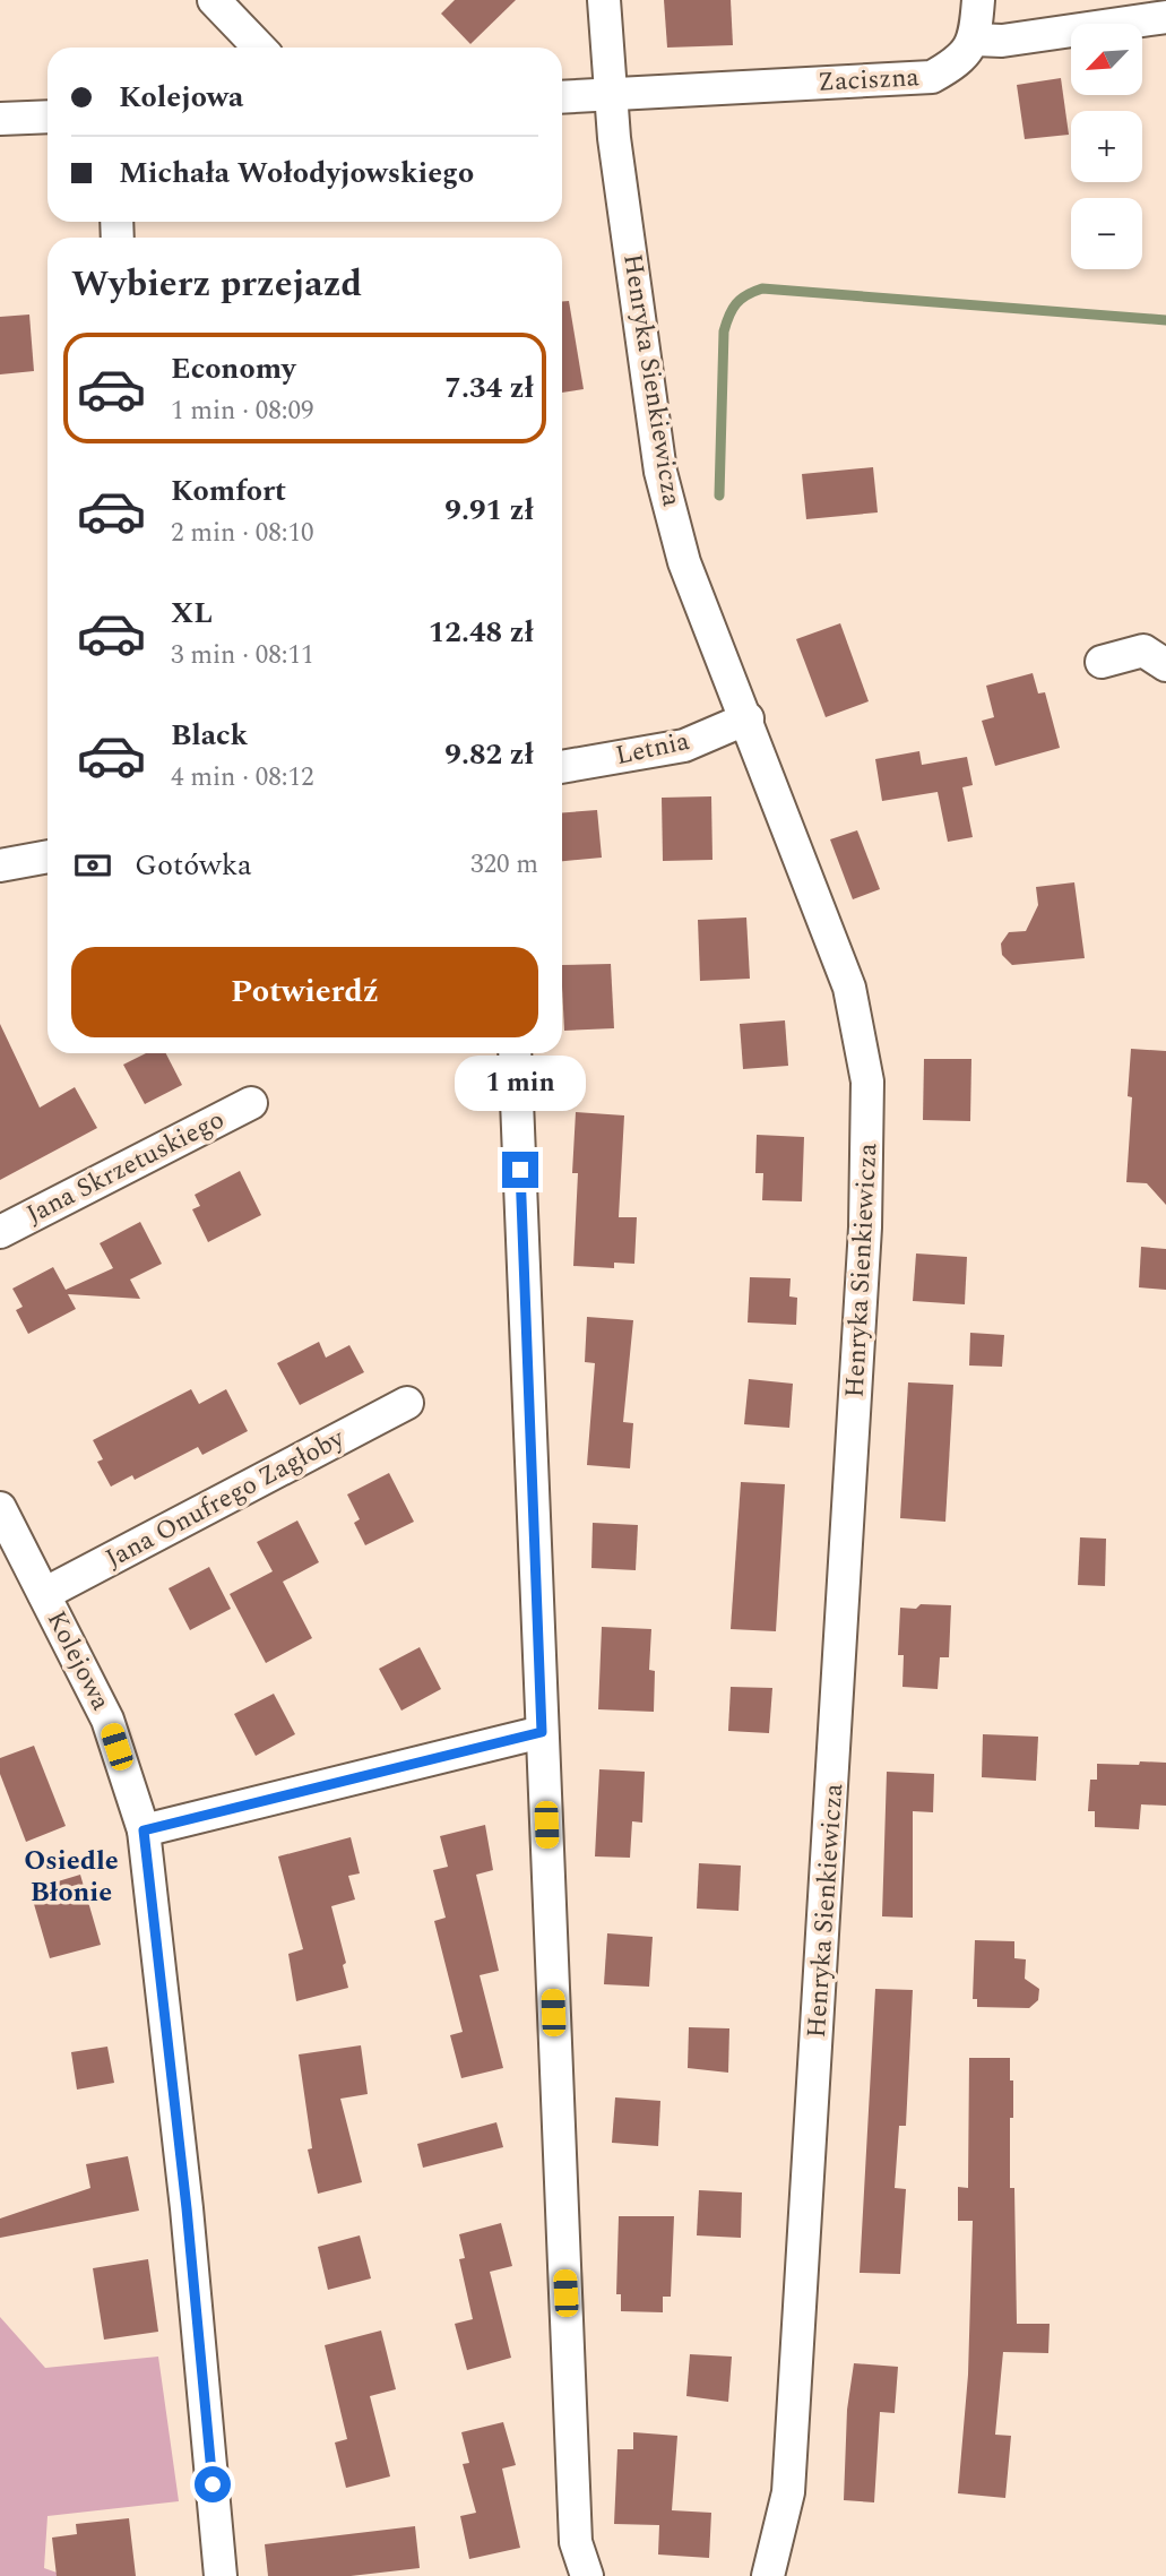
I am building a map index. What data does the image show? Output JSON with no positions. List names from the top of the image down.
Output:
{
  "streets": {
    "street": [
      "Zaciszna",
      "Henryka Sienkiewicza",
      "Letnia",
      "Jana Skrzetuskiego",
      "Jana Onufrego Zagłoby",
      "Kolejowa"
    ]
  },
  "crossings": [
    ["Zaciszna", "Henryka Sienkiewicza"],
    ["Henryka Sienkiewicza", "Letnia"],
    ["Jana Onufrego Zagłoby", "Kolejowa"]
  ],
  "districts": ["Osiedle Błonie"],
  "north": "bottom left",
  "page": {
    "map_buttons": ["+", "−"],
    "banner": ["Kolejowa", "Michała Wołodyjowskiego"],
    "heading": "Wybierz przejazd",
    "list": [
      {
        "name": "Economy",
        "note": "1 min · 08:09",
        "value": "7.34 zł"
      },
      {
        "name": "Komfort",
        "note": "2 min · 08:10",
        "value": "9.91 zł"
      },
      {
        "name": "XL",
        "note": "3 min · 08:11",
        "value": "12.48 zł"
      },
      {
        "name": "Black",
        "note": "4 min · 08:12",
        "value": "9.82 zł"
      }
    ],
    "pay": ["Gotówka", "320 m"],
    "buttons": "Potwierdź",
    "bubble": "1 min"
  }
}
